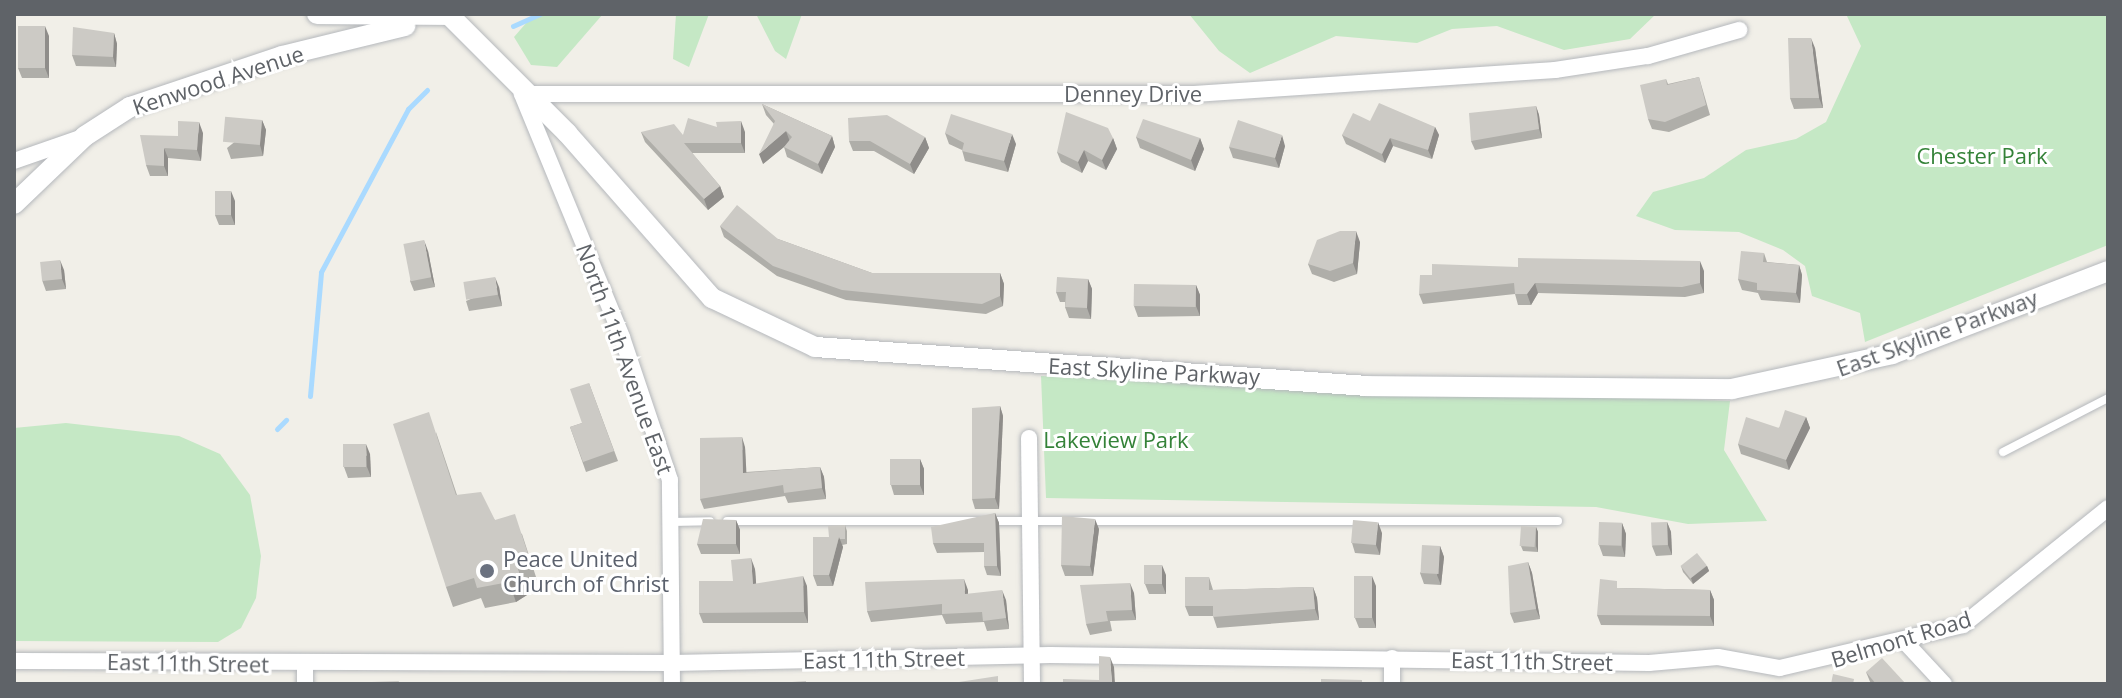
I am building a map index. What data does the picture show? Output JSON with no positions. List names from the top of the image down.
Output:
{
  "streets": {
    "street": [
      "Kenwood Avenue",
      "Denney Drive",
      "East Skyline Parkway",
      "North 11th Avenue East",
      "Belmont Road",
      "East 11th Street"
    ]
  },
  "crossings": [
    ["Kenwood Avenue", "East Skyline Parkway"],
    ["Denney Drive", "East Skyline Parkway"],
    ["Denney Drive", "North 11th Avenue East"],
    ["East Skyline Parkway", "North 11th Avenue East"],
    ["North 11th Avenue East", "East 11th Street"],
    ["Belmont Road", "East 11th Street"]
  ],
  "parks": ["Chester Park", "Lakeview Park"],
  "places": ["Peace United Church of Christ"]
}
